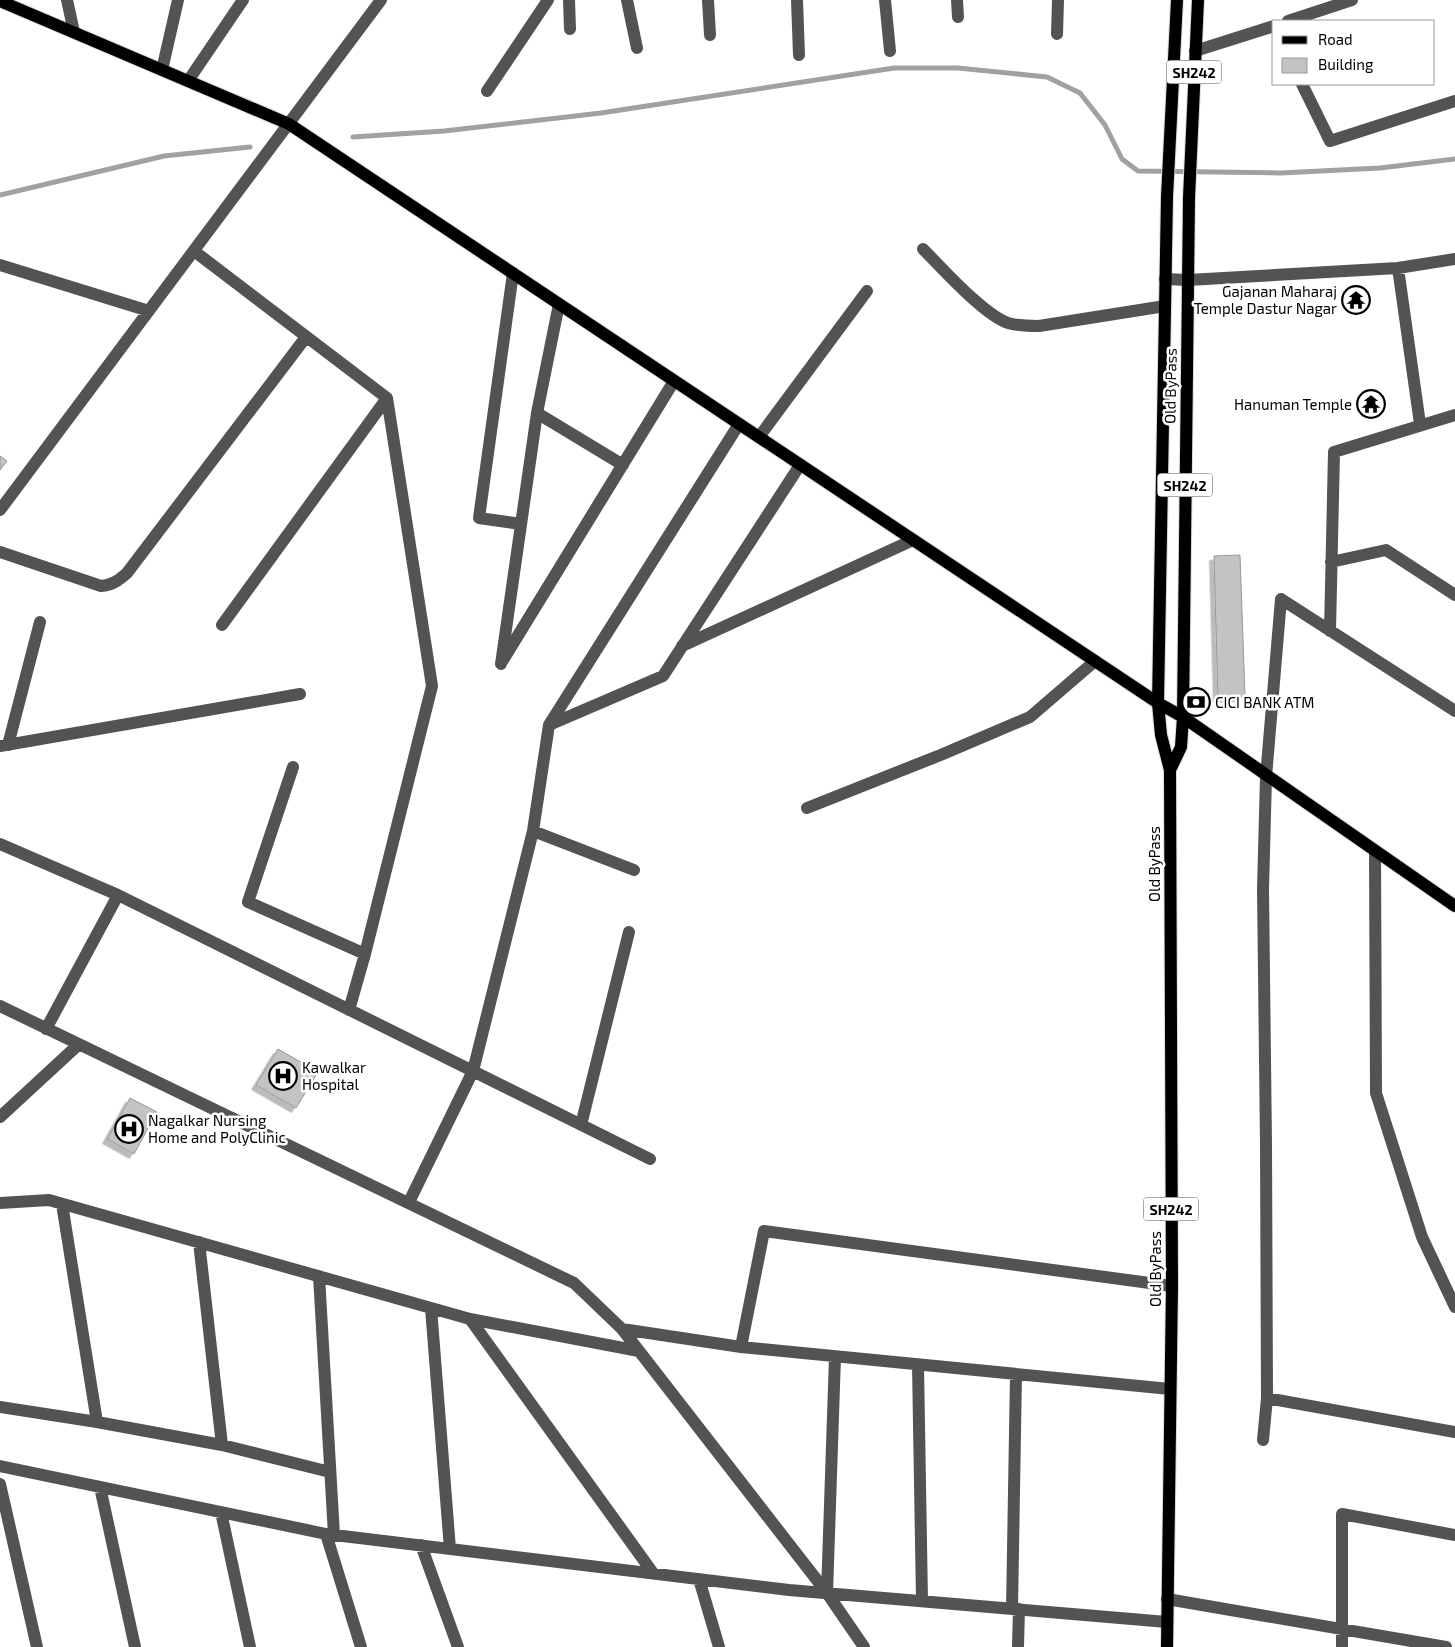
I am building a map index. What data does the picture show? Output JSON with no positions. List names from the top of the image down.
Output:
{
  "streets": {
    "main road": ["SH242", "Old ByPass"]
  },
  "places": {
    "temple": ["Gajanan Maharaj Temple Dastur Nagar", "Hanuman Temple"],
    "bank": ["CICI BANK ATM"],
    "hospital": ["Kawalkar Hospital", "Nagalkar Nursing Home and PolyClinic"]
  },
  "legend": ["Road", "Building"]
}
